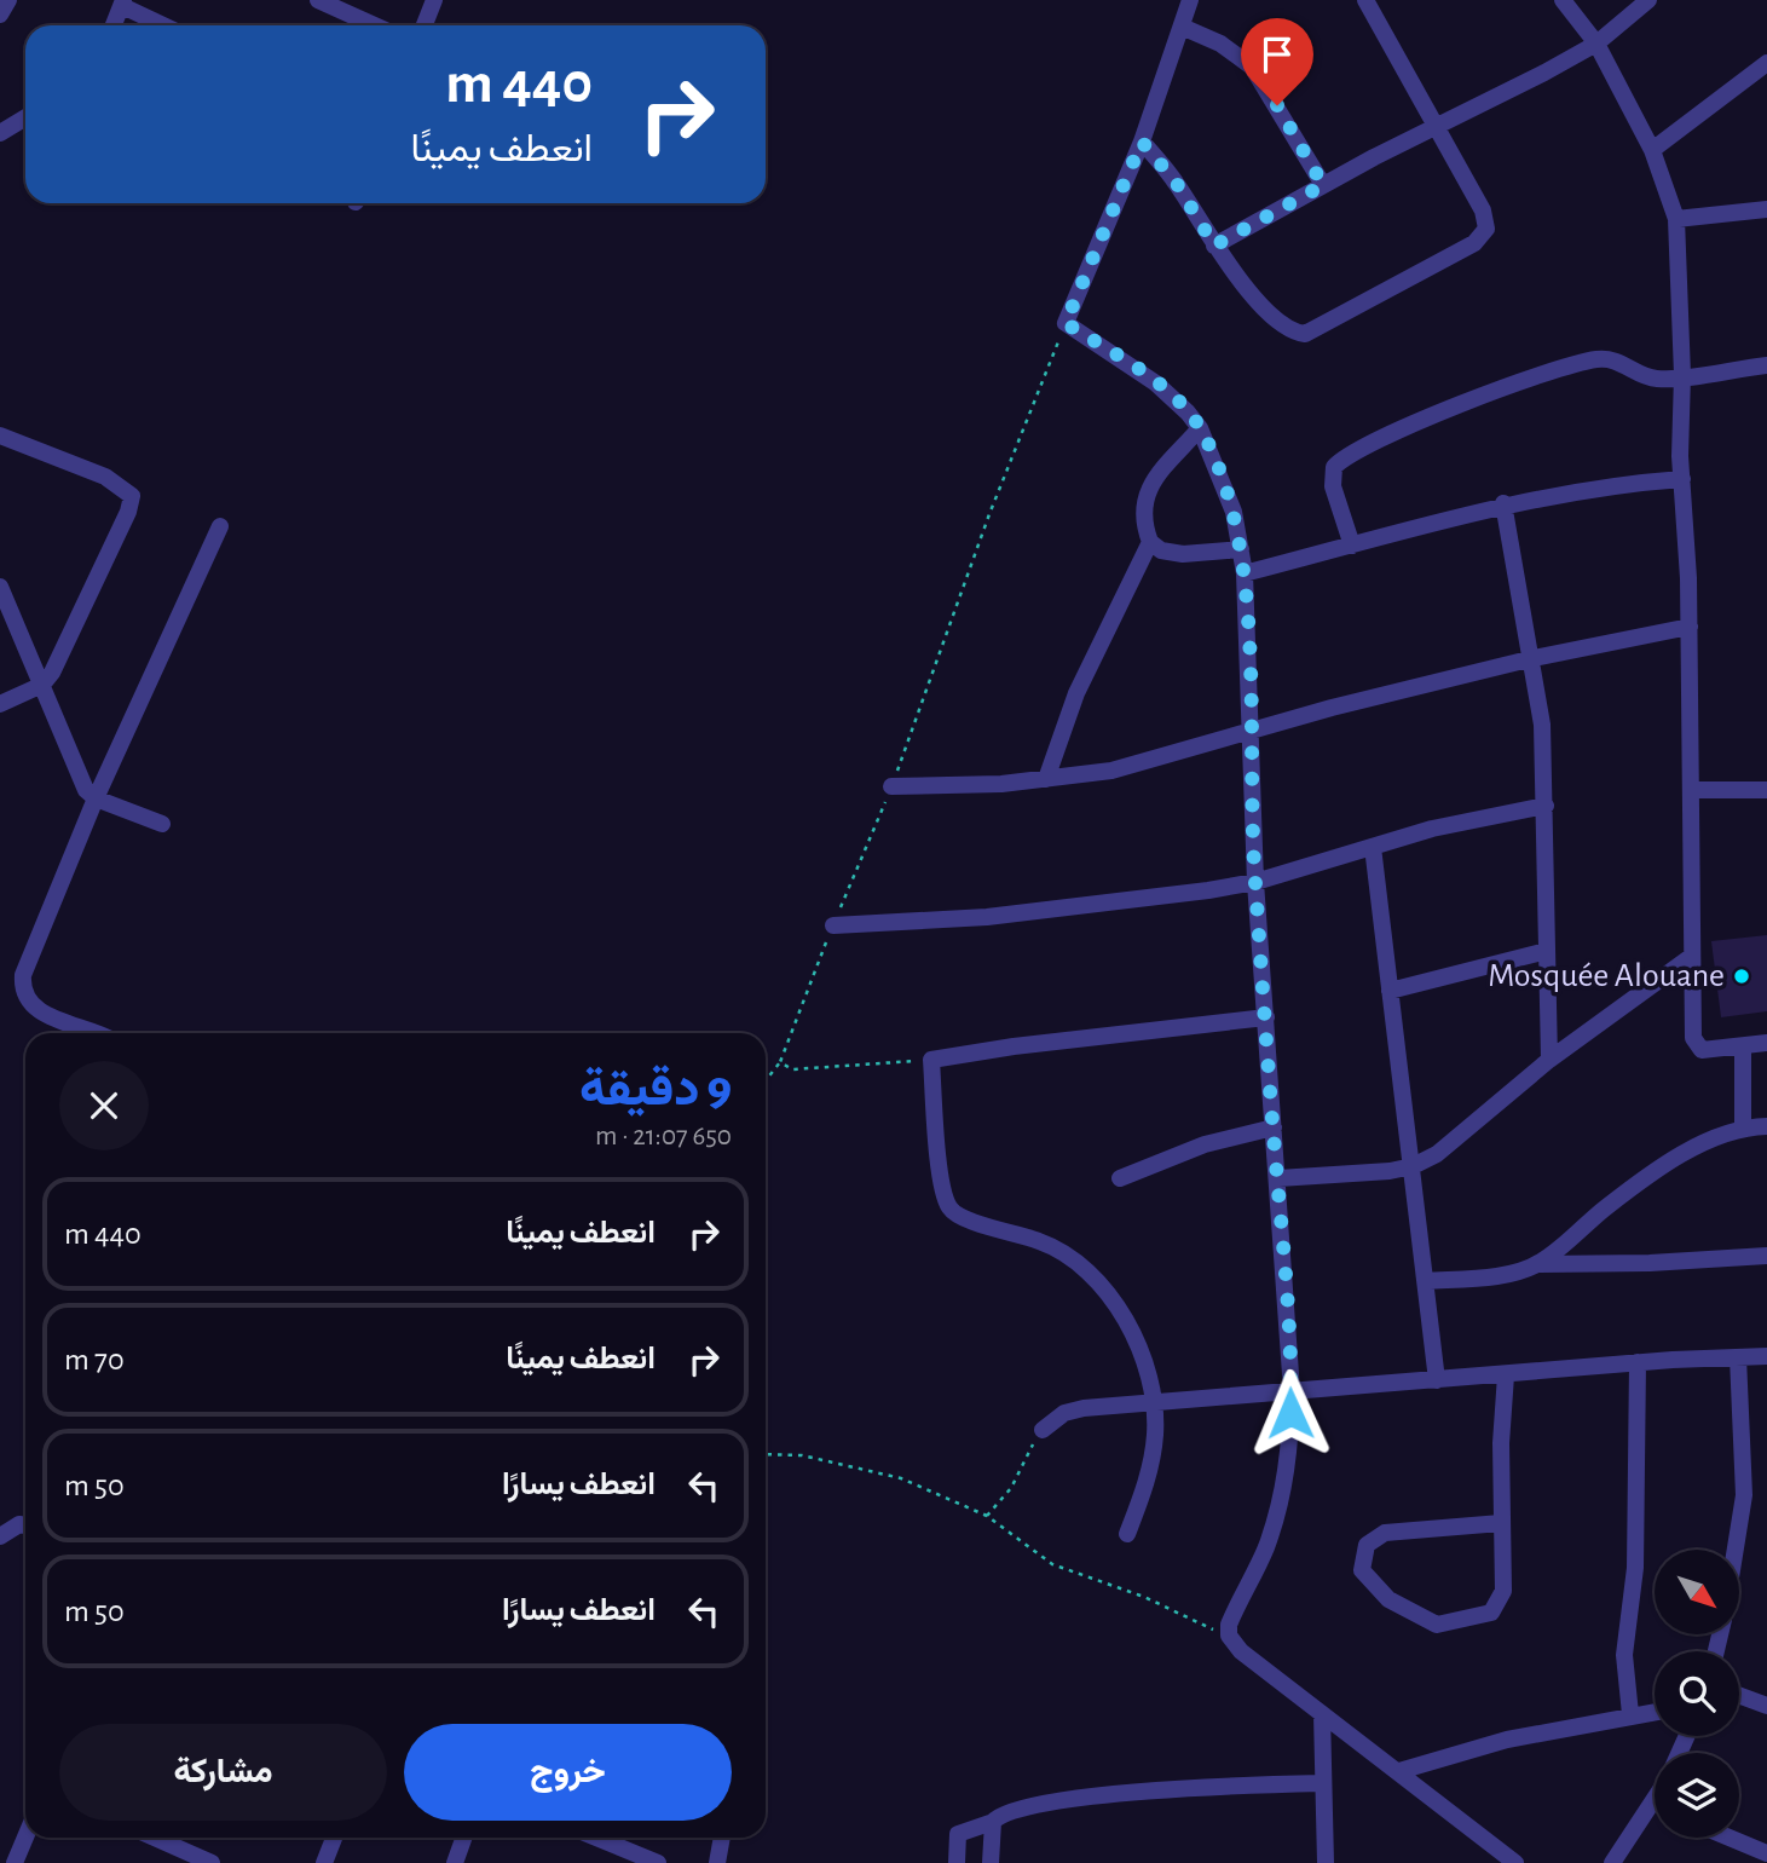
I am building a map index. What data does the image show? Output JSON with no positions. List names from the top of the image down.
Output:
{
  "places": ["Mosquée Alouane"],
  "north": "bottom right",
  "page": {
    "turn": ["440 m", "انعطف يمينًا"],
    "heading": ["9 دقيقة", "650 m · 21:07"],
    "list": [
      {
        "name": "انعطف يمينًا",
        "value": "440 m"
      },
      {
        "name": "انعطف يمينًا",
        "value": "70 m"
      },
      {
        "name": "انعطف يسارًا",
        "value": "50 m"
      },
      {
        "name": "انعطف يسارًا",
        "value": "50 m"
      }
    ],
    "buttons": ["خروج", "مشاركة"]
  }
}
